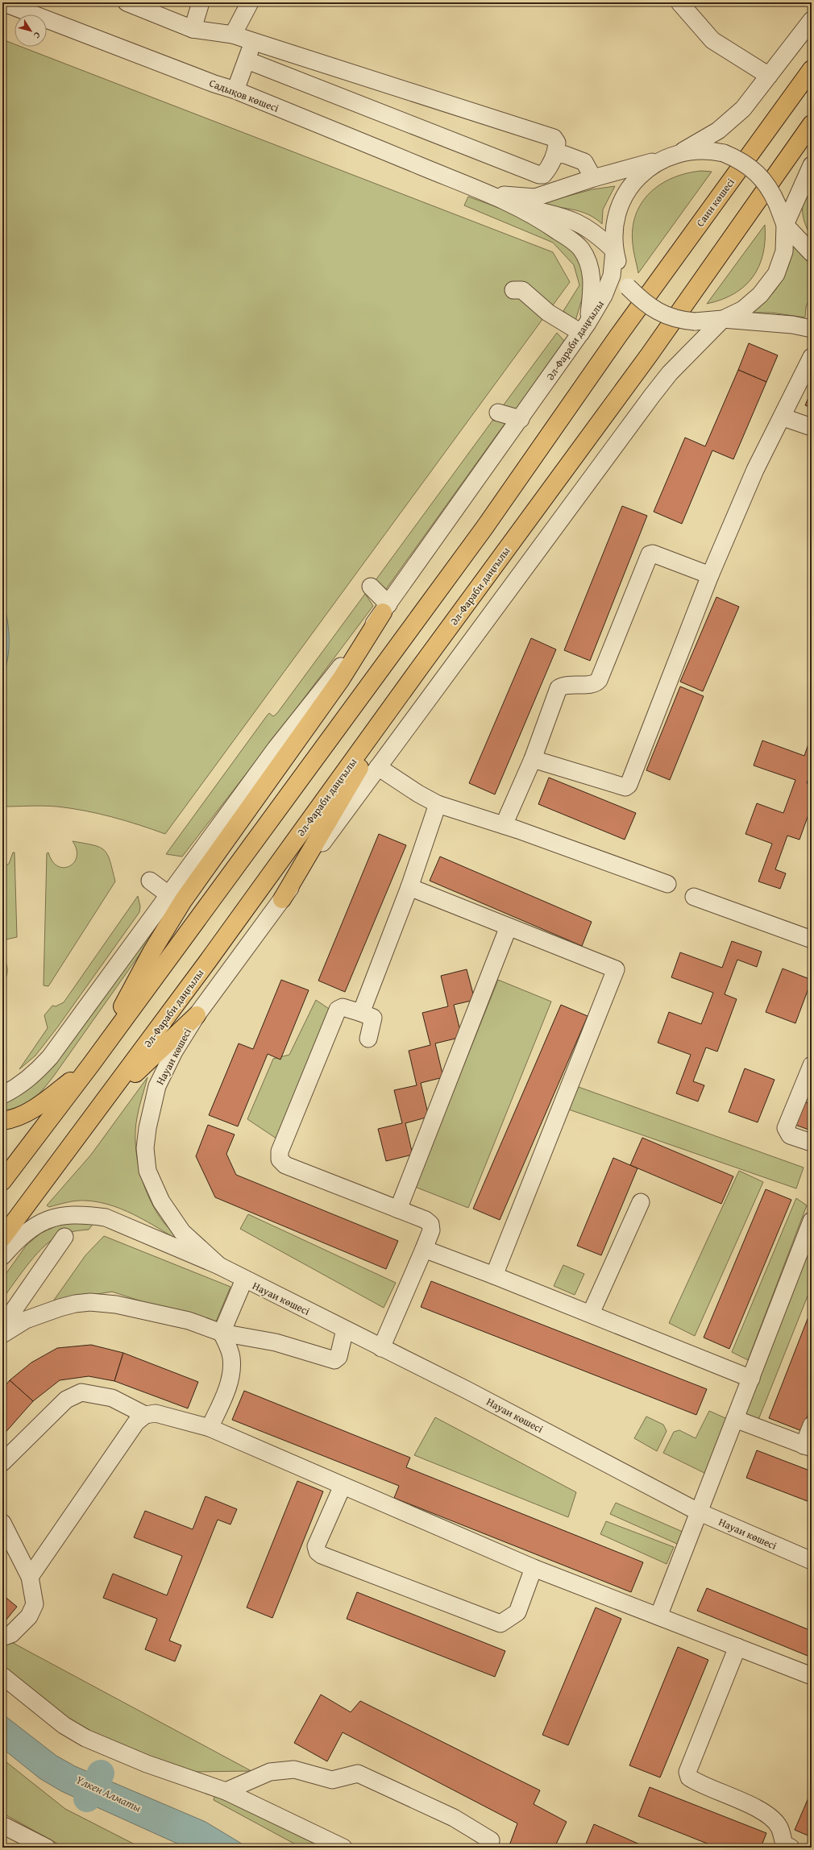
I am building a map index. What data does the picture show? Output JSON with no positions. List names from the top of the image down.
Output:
{
  "streets": {
    "main road": ["Саин көшесі", "Әл-Фараби даңғылы"],
    "street": ["Садықов көшесі", "Науаи көшесі"]
  },
  "water": ["Үлкен Алматы"],
  "north": "bottom right"
}
